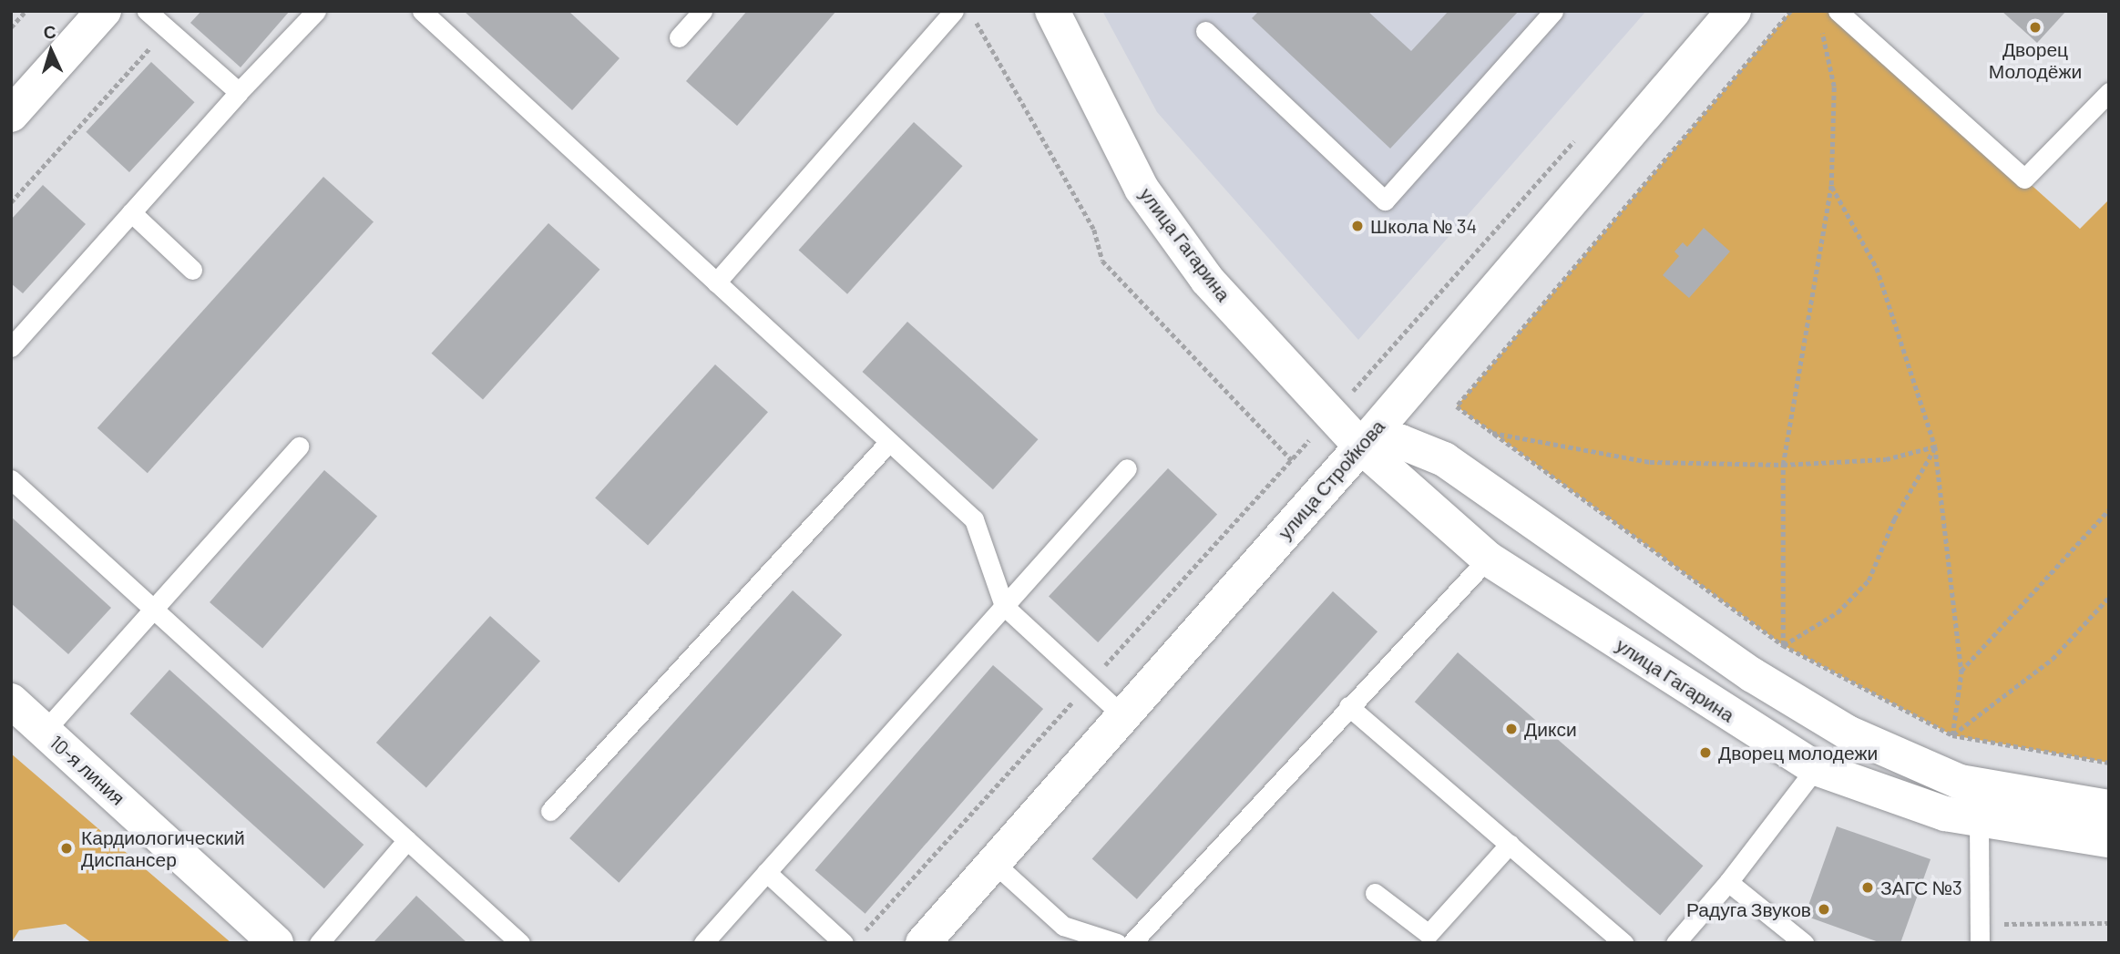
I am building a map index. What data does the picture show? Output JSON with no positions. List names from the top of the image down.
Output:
{
  "streets": {
    "street": ["улица Гагарина", "улица Стройкова", "10-я линия"]
  },
  "crossings": [
    ["улица Гагарина", "улица Стройкова"]
  ],
  "places": [
    "Дворец Молодёжи",
    "Школа № 34",
    "Дикси",
    "Дворец молодежи",
    "Кардиологический Диспансер",
    "ЗАГС №3",
    "Радуга Звуков"
  ],
  "north": "top"
}
